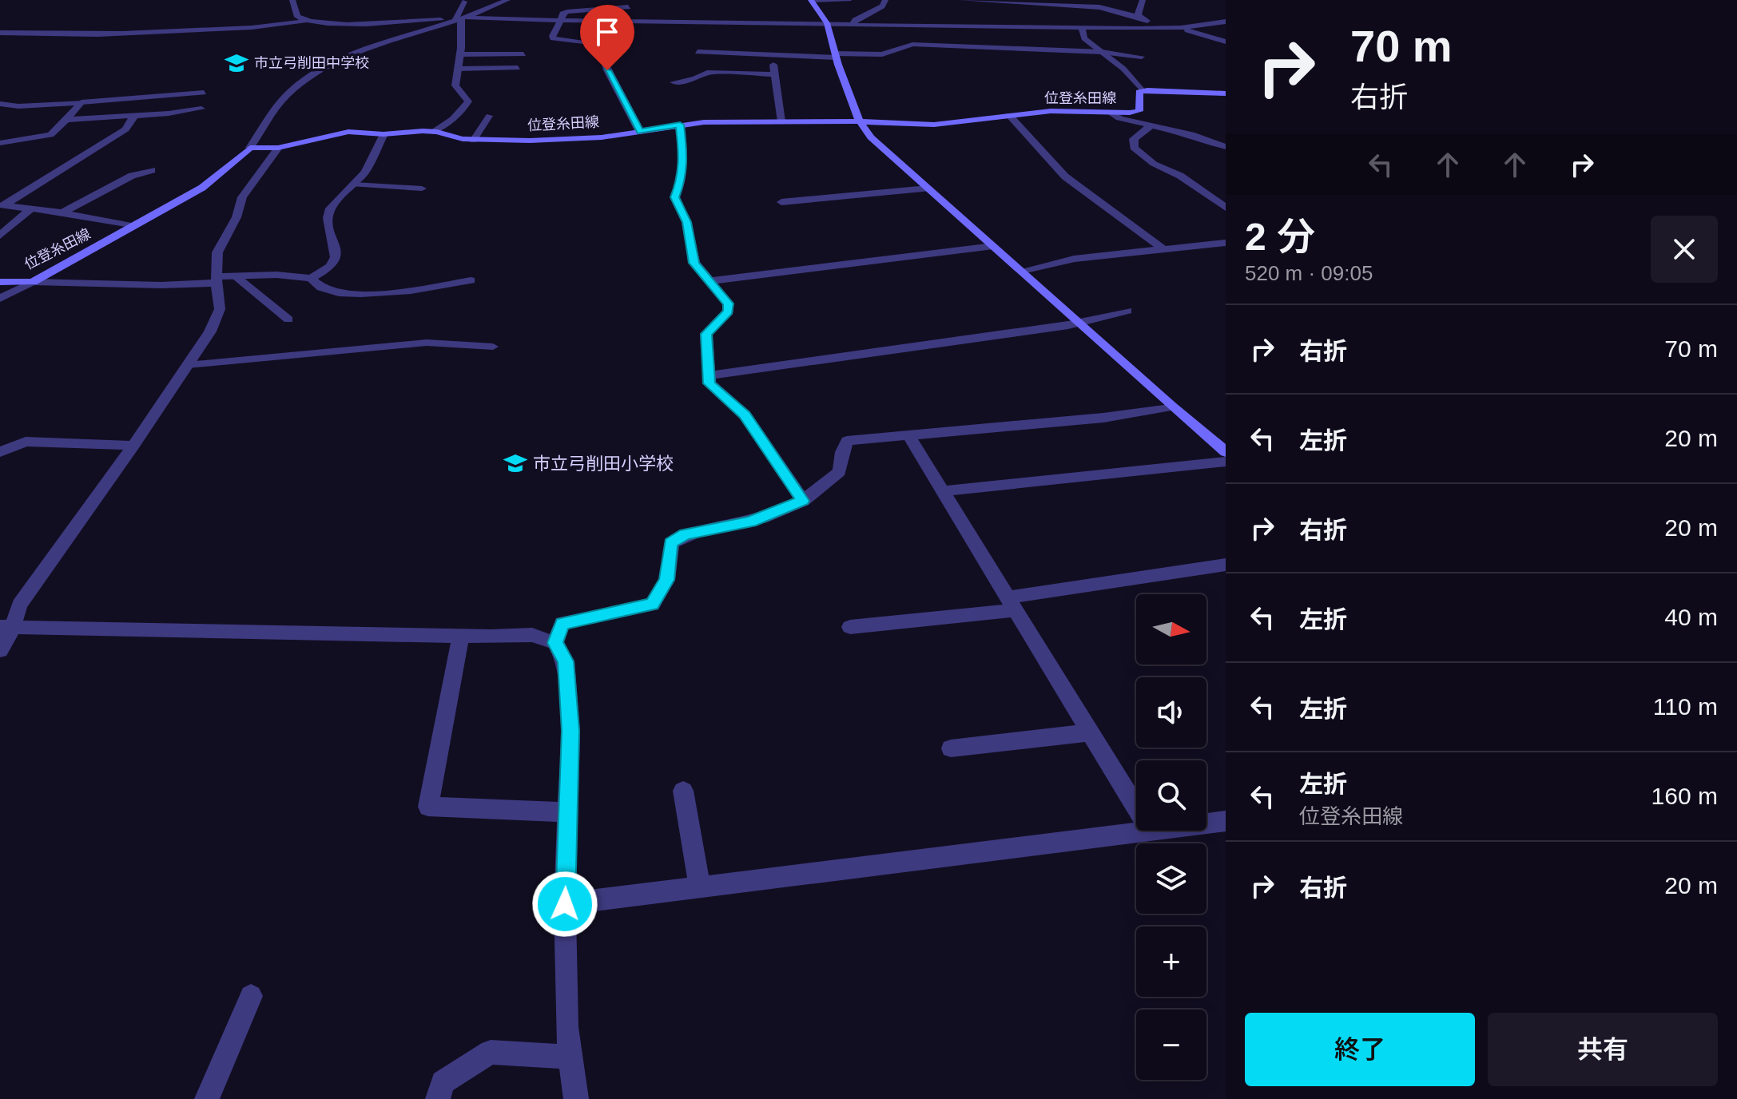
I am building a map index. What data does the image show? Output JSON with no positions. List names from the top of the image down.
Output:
{
  "streets": {
    "main road": ["位登糸田線"]
  },
  "places": {
    "school or university": ["市立弓削田中学校", "市立弓削田小学校"]
  },
  "north": "right",
  "page": {
    "turn": ["70 m", "右折"],
    "heading": ["2 分", "520 m · 09:05"],
    "list": [
      {
        "name": "右折",
        "value": "70 m"
      },
      {
        "name": "左折",
        "value": "20 m"
      },
      {
        "name": "右折",
        "value": "20 m"
      },
      {
        "name": "左折",
        "value": "40 m"
      },
      {
        "name": "左折",
        "value": "110 m"
      },
      {
        "name": "左折",
        "note": "位登糸田線",
        "value": "160 m"
      },
      {
        "name": "右折",
        "value": "20 m"
      }
    ],
    "map_buttons": ["+", "−"],
    "buttons": ["終了", "共有"]
  }
}
